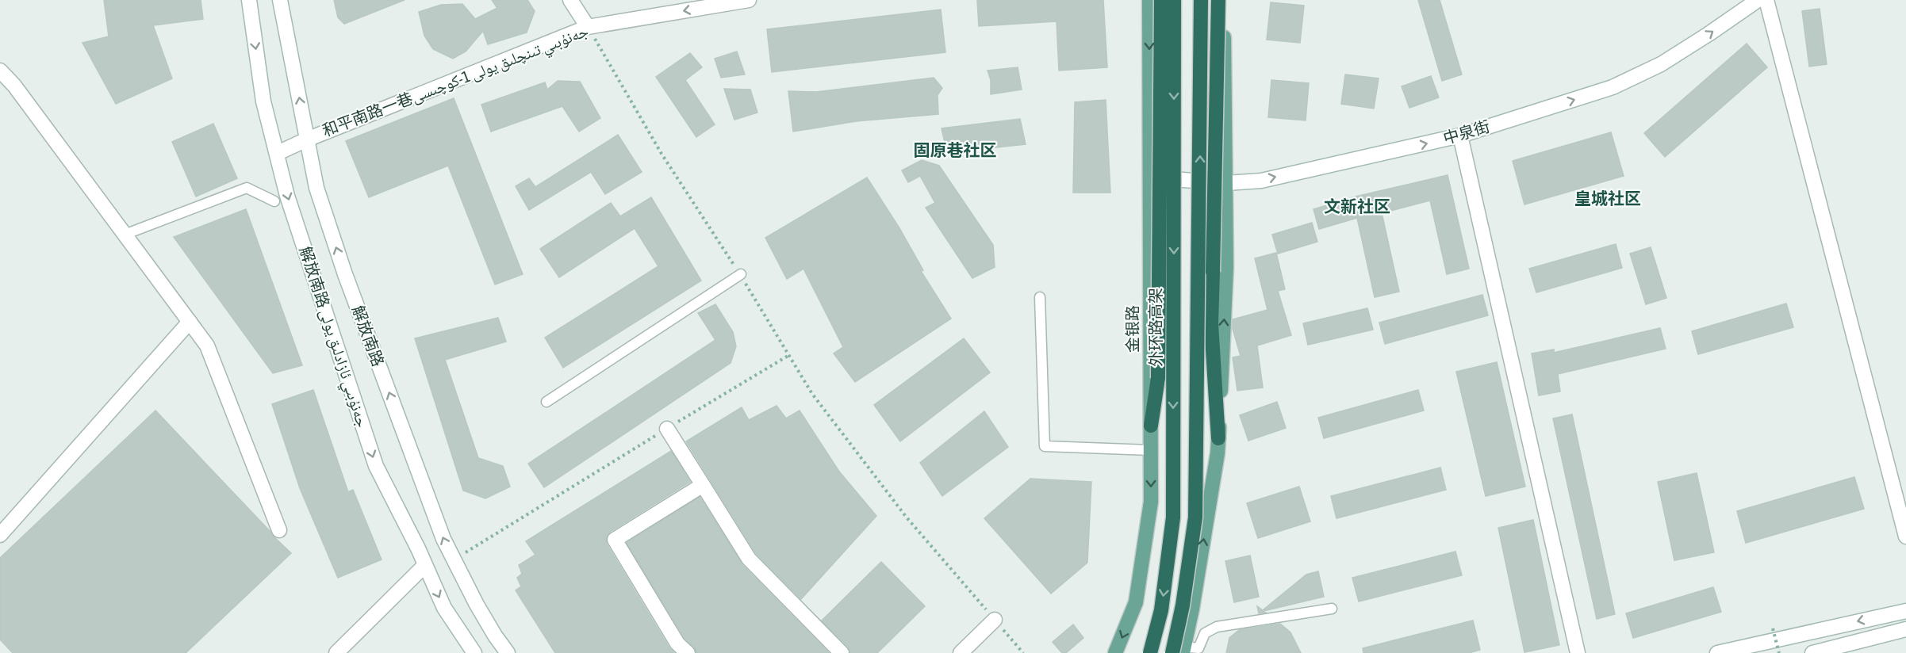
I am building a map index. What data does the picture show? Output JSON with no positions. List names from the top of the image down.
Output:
{
  "streets": {
    "highway": ["外环路高架"],
    "main road": ["金银路"],
    "street": [
      "和平南路一巷جەنۇبىي تىنچلىق يولى 1-كوچىسى",
      "中泉街",
      "解放南路",
      "解放南路 جەنۇبىي ئازادلىق يولى"
    ]
  },
  "crossings": [
    ["和平南路一巷جەنۇبىي تىنچلىق يولى 1-كوچىسى", "解放南路"],
    ["和平南路一巷جەنۇبىي تىنچلىق يولى 1-كوچىسى", "解放南路 جەنۇبىي ئازادلىق يولى"],
    ["中泉街", "金银路"]
  ],
  "one_way": ["中泉街", "解放南路"],
  "districts": ["固原巷社区", "皇城社区", "文新社区"]
}
